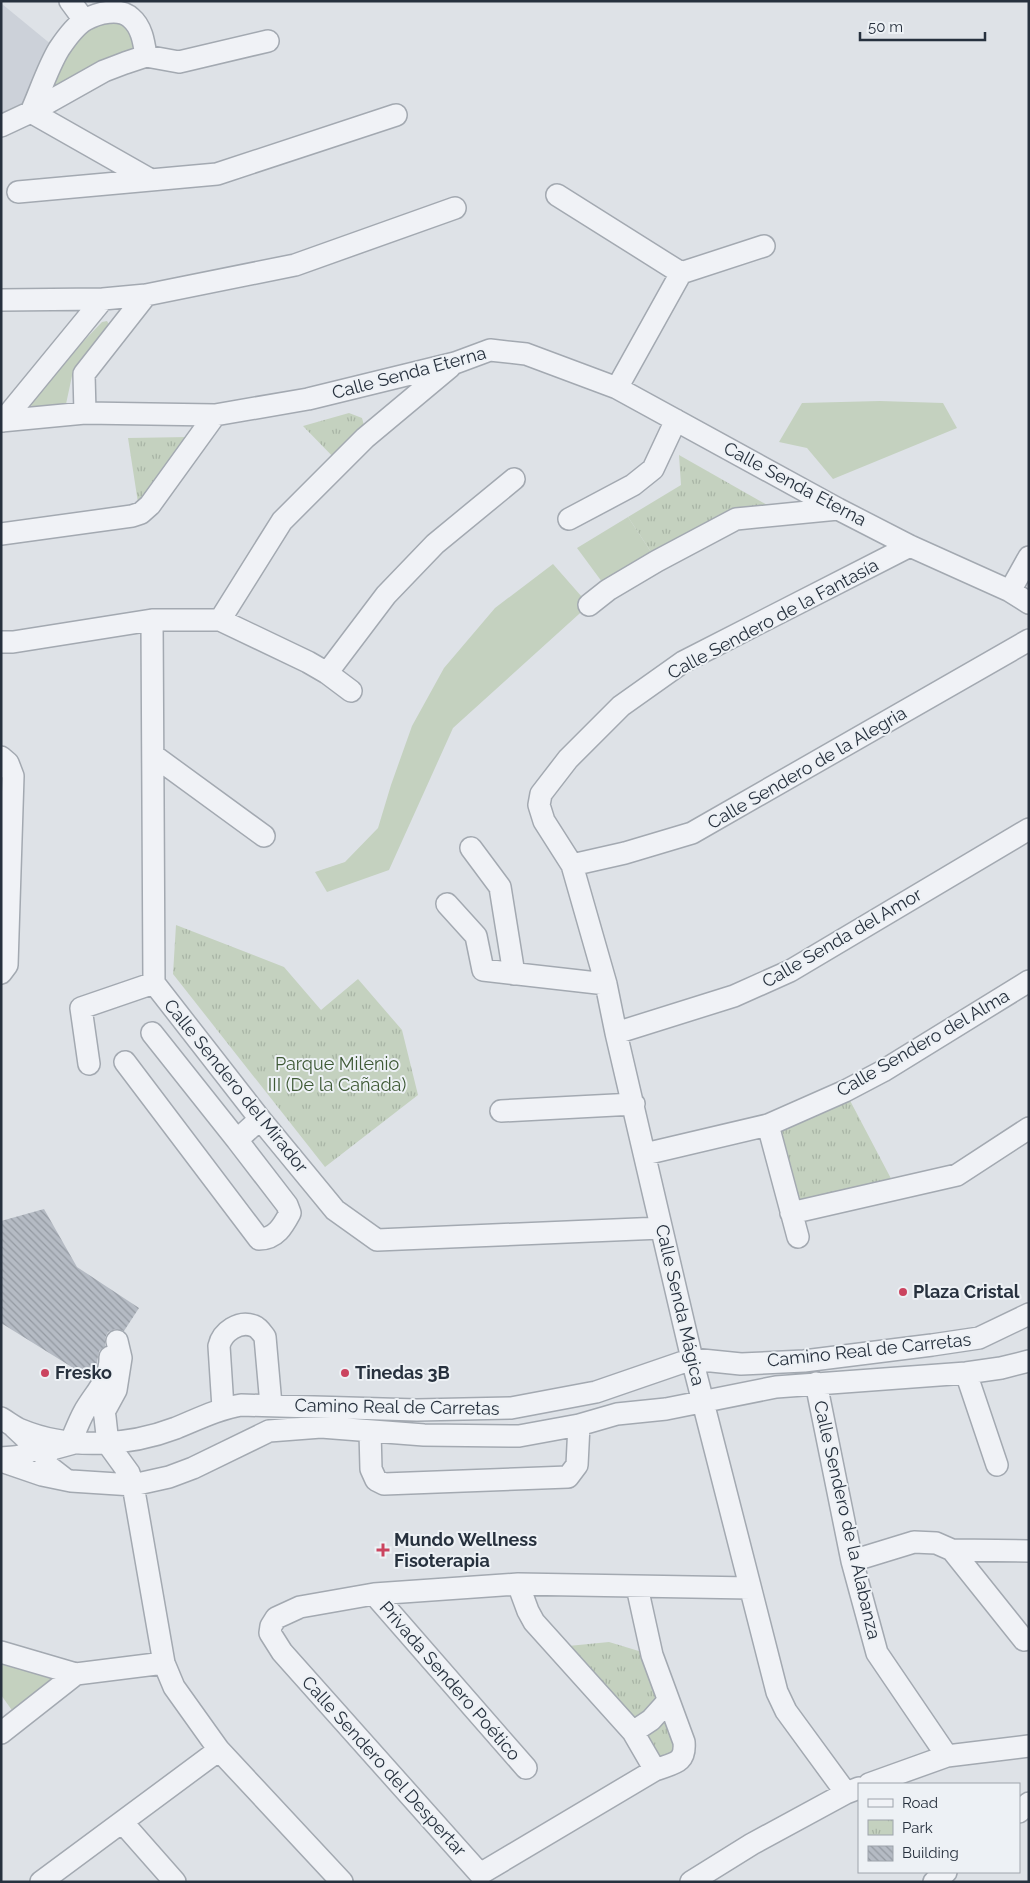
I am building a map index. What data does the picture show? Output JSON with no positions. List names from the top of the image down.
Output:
{
  "streets": {
    "street": [
      "Calle Senda Eterna",
      "Calle Sendero de la Fantasía",
      "Calle Sendero de la Alegria",
      "Calle Senda del Amor",
      "Calle Sendero del Alma",
      "Calle Sendero del Mirador",
      "Calle Senda Mágica",
      "Camino Real de Carretas",
      "Calle Sendero de la Alabanza",
      "Privada Sendero Poético",
      "Calle Sendero del Despertar"
    ]
  },
  "crossings": [
    ["Calle Senda Eterna", "Calle Sendero de la Fantasía"],
    ["Calle Sendero de la Fantasía", "Calle Senda Mágica"],
    ["Calle Sendero de la Alegria", "Calle Senda Mágica"],
    ["Calle Senda del Amor", "Calle Senda Mágica"],
    ["Calle Sendero del Alma", "Calle Senda Mágica"],
    ["Calle Sendero del Mirador", "Calle Senda Mágica"],
    ["Calle Senda Mágica", "Camino Real de Carretas"],
    ["Calle Senda Mágica", "Calle Sendero del Despertar"],
    ["Camino Real de Carretas", "Calle Sendero de la Alabanza"],
    ["Privada Sendero Poético", "Calle Sendero del Despertar"]
  ],
  "parks": ["Parque Milenio III (De la Cañada)"],
  "places": {
    "other": ["Plaza Cristal", "Fresko", "Tinedas 3B"],
    "health": ["Mundo Wellness Fisoterapia"]
  },
  "legend": ["Road", "Park", "Building"],
  "scale_bar": "50 m"
}
